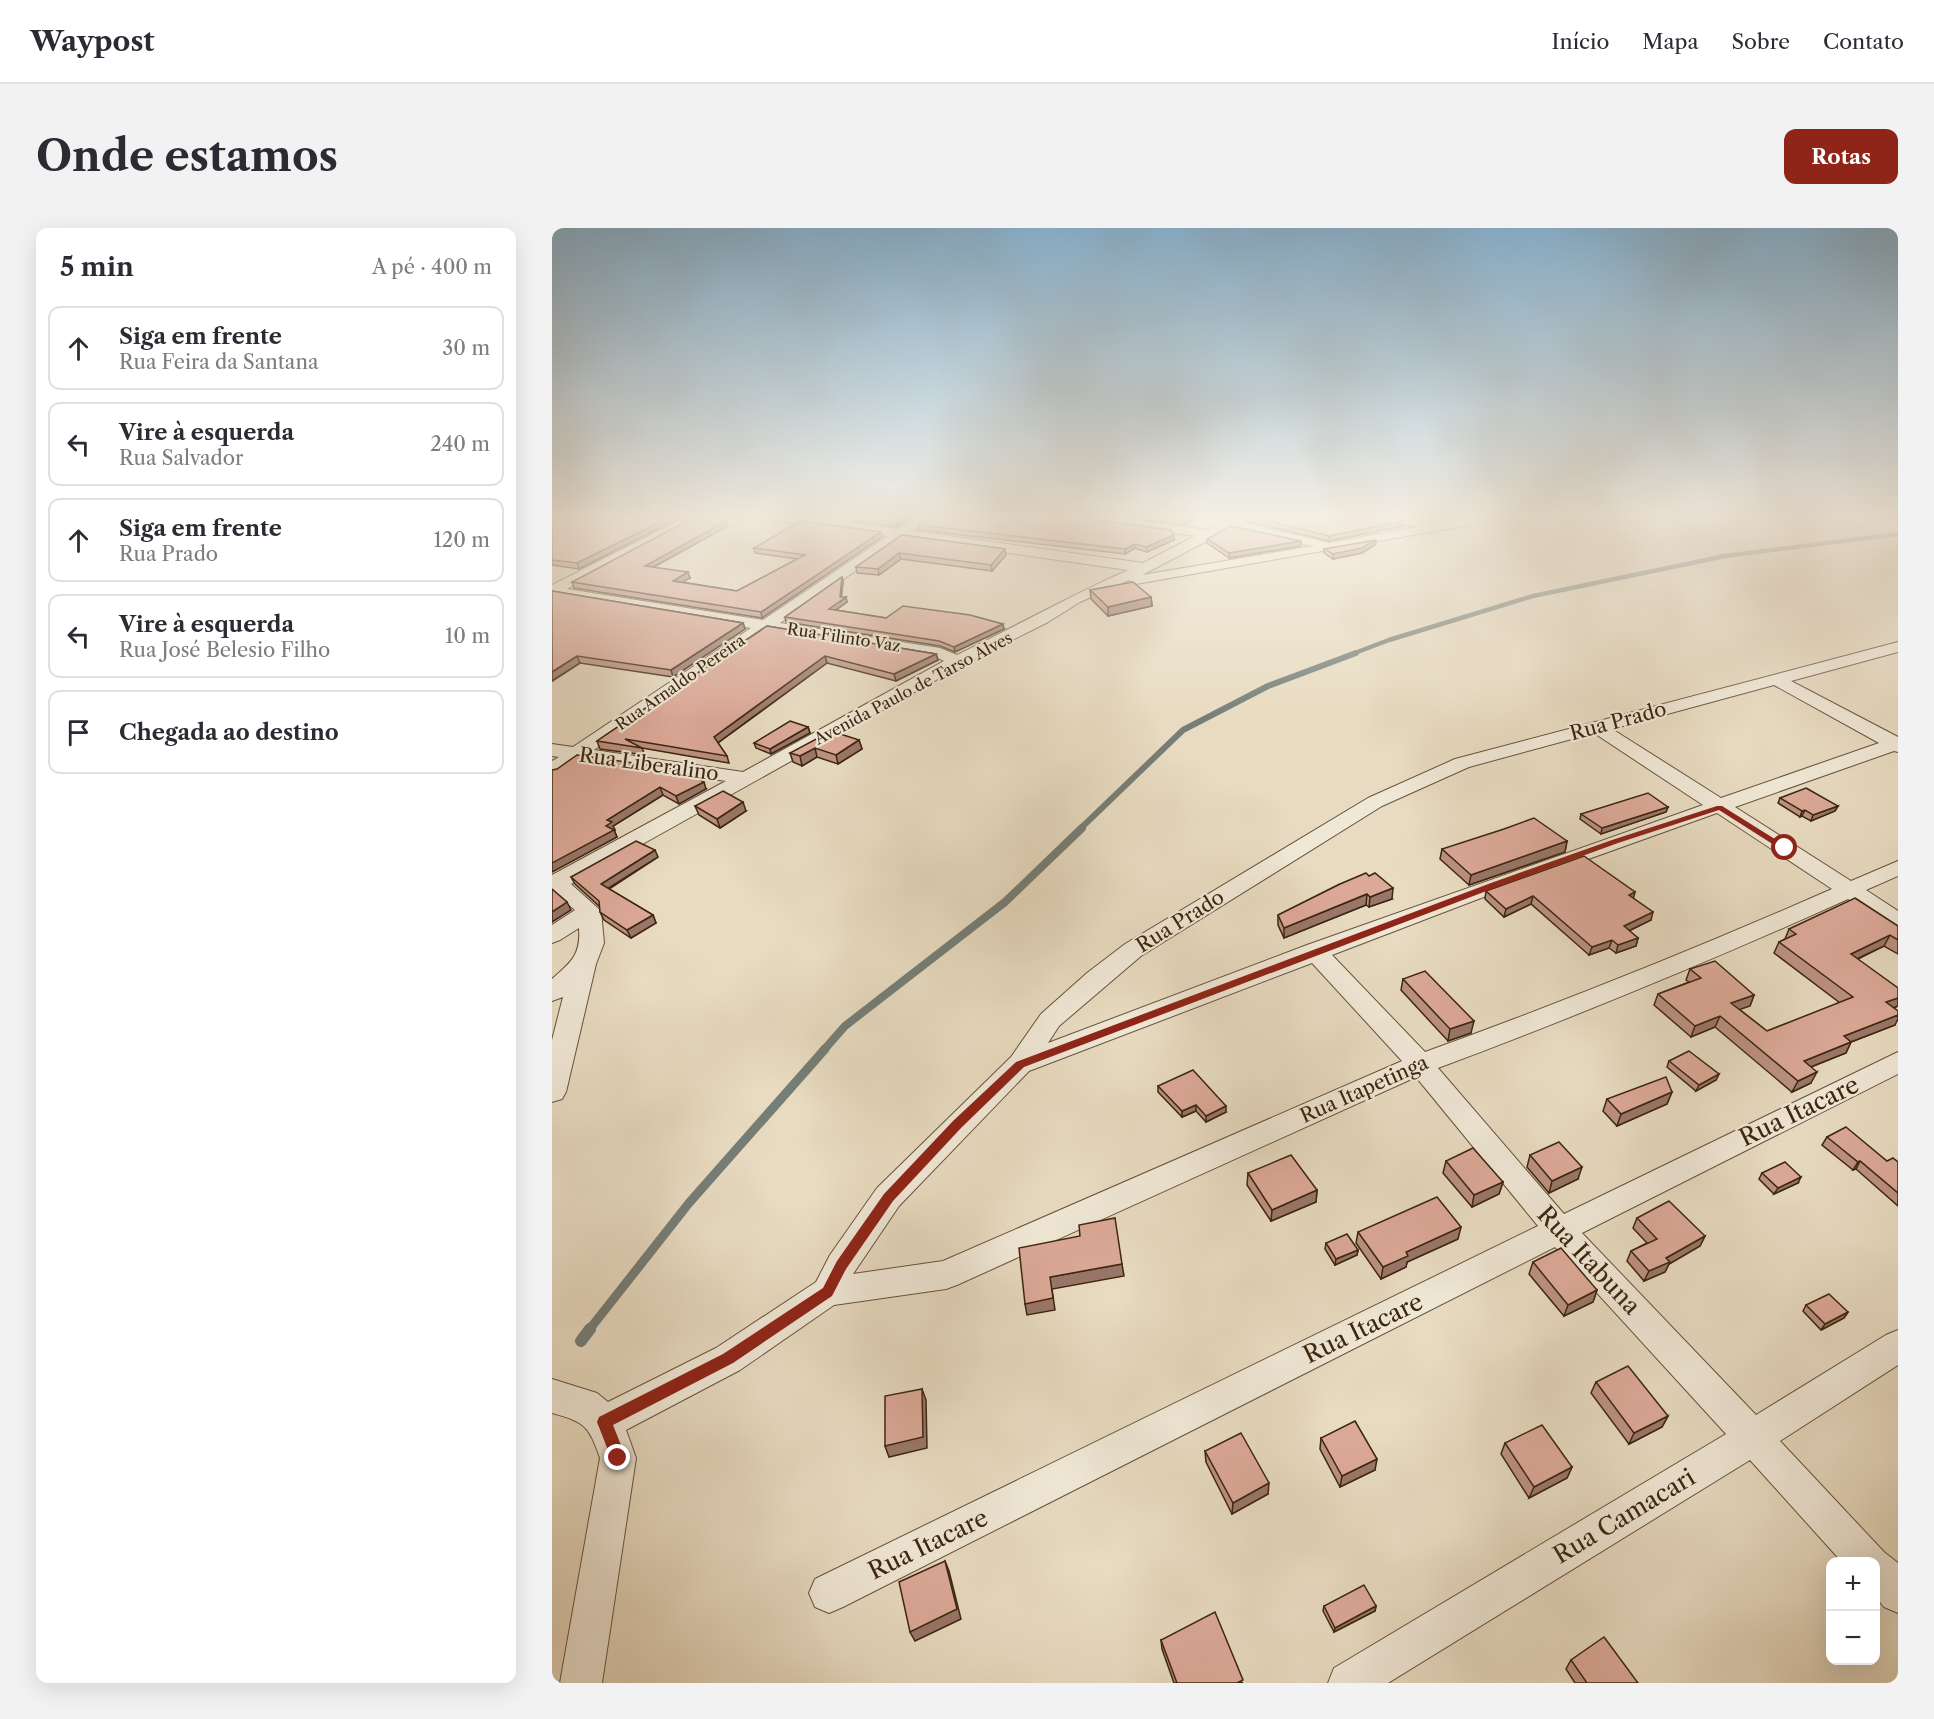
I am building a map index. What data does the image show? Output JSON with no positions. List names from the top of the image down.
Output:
{
  "streets": {
    "street": [
      "Rua Filinto Vaz",
      "Rua Arnaldo Pereira",
      "Avenida Paulo de Tarso Alves",
      "Rua Prado",
      "Rua Liberalino",
      "Rua Itapetinga",
      "Rua Itacare",
      "Rua Itabuna",
      "Rua Camacari"
    ]
  },
  "crossings": [
    ["Rua Filinto Vaz", "Rua Arnaldo Pereira"],
    ["Rua Filinto Vaz", "Avenida Paulo de Tarso Alves"],
    ["Rua Arnaldo Pereira", "Rua Liberalino"],
    ["Avenida Paulo de Tarso Alves", "Rua Liberalino"],
    ["Rua Prado", "Rua Itapetinga"],
    ["Rua Itapetinga", "Rua Itabuna"],
    ["Rua Itacare", "Rua Itabuna"],
    ["Rua Itabuna", "Rua Camacari"]
  ],
  "page": {
    "header": "Waypost",
    "nav": [
      "Início",
      "Mapa",
      "Sobre",
      "Contato"
    ],
    "buttons": "Rotas",
    "title": "Onde estamos",
    "heading": ["5 min", "A pé · 400 m"],
    "list": [
      ["Siga em frente", "Rua Feira da Santana", "30 m"],
      ["Vire à esquerda", "Rua Salvador", "240 m"],
      ["Siga em frente", "Rua Prado", "120 m"],
      ["Vire à esquerda", "Rua José Belesio Filho", "10 m"],
      "Chegada ao destino"
    ],
    "map_buttons": ["+", "−"]
  }
}
